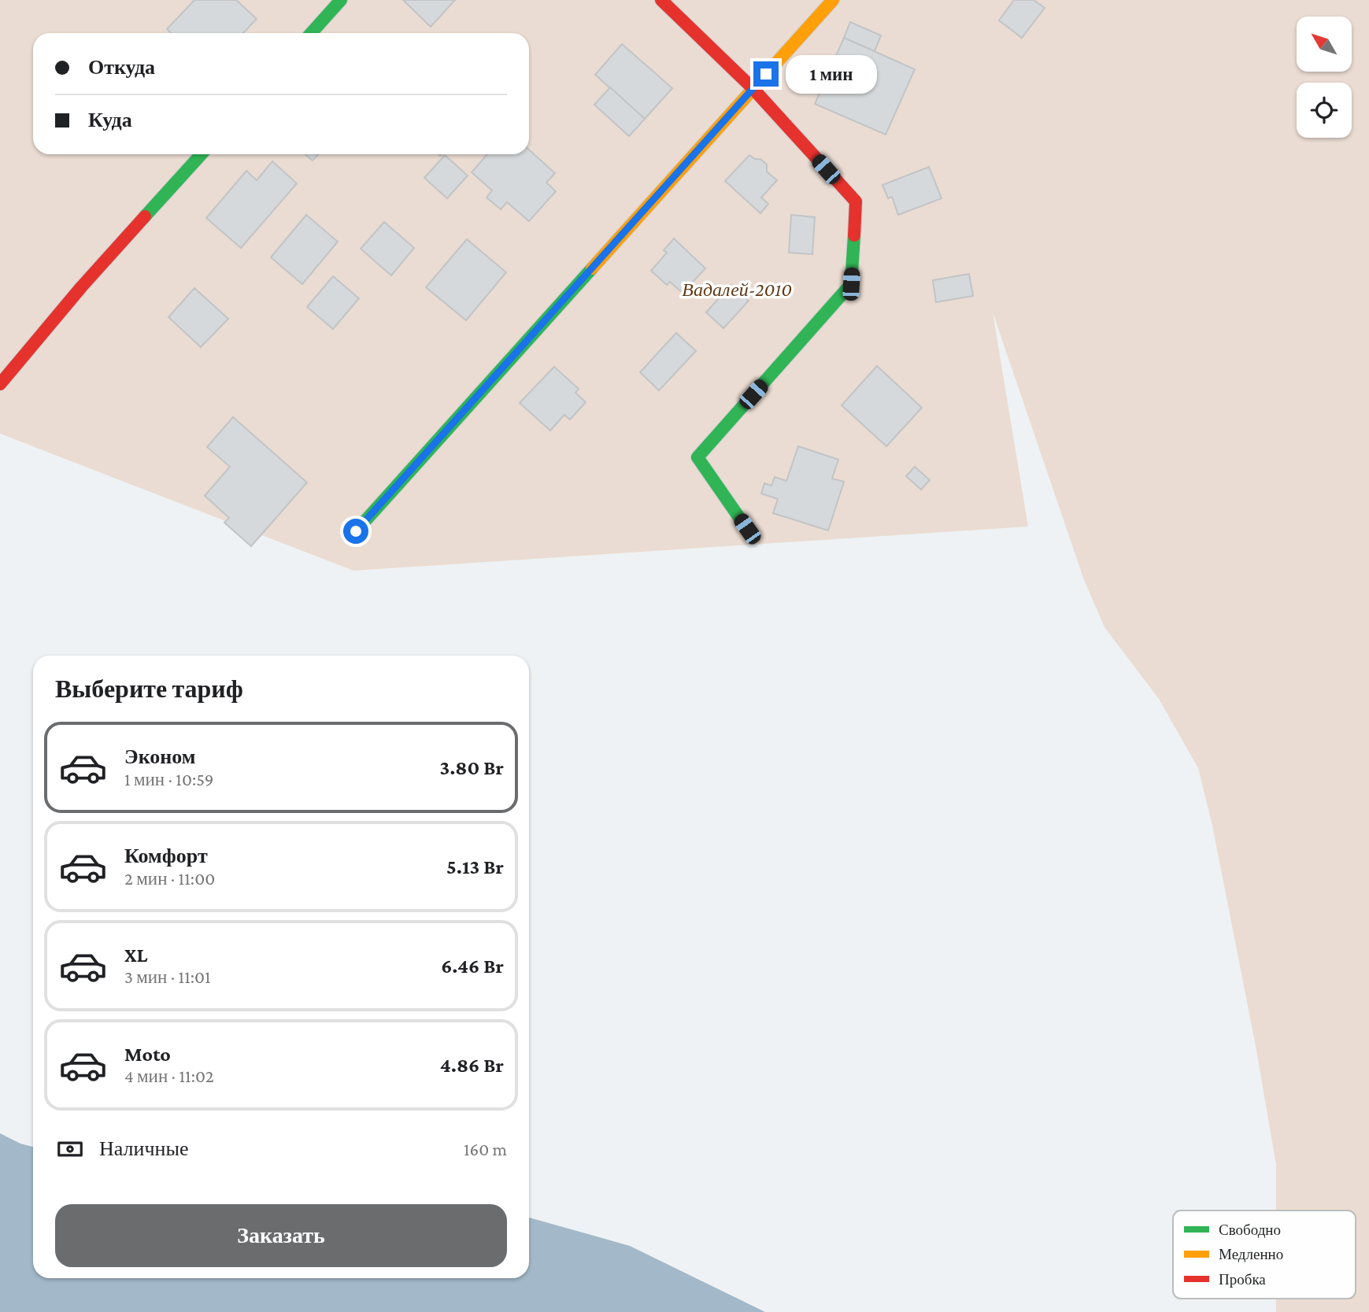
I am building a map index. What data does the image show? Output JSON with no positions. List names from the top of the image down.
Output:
{
  "parks": ["Вадалей-2010"],
  "legend": ["Свободно", "Медленно", "Пробка"],
  "north": "top left",
  "page": {
    "banner": ["Откуда", "Куда"],
    "bubble": "1 мин",
    "heading": "Выберите тариф",
    "list": [
      {
        "name": "Эконом",
        "note": "1 мин · 10:59",
        "value": "3.80 Br"
      },
      {
        "name": "Комфорт",
        "note": "2 мин · 11:00",
        "value": "5.13 Br"
      },
      {
        "name": "XL",
        "note": "3 мин · 11:01",
        "value": "6.46 Br"
      },
      {
        "name": "Moto",
        "note": "4 мин · 11:02",
        "value": "4.86 Br"
      }
    ],
    "pay": ["Наличные", "160 m"],
    "buttons": "Заказать"
  }
}
